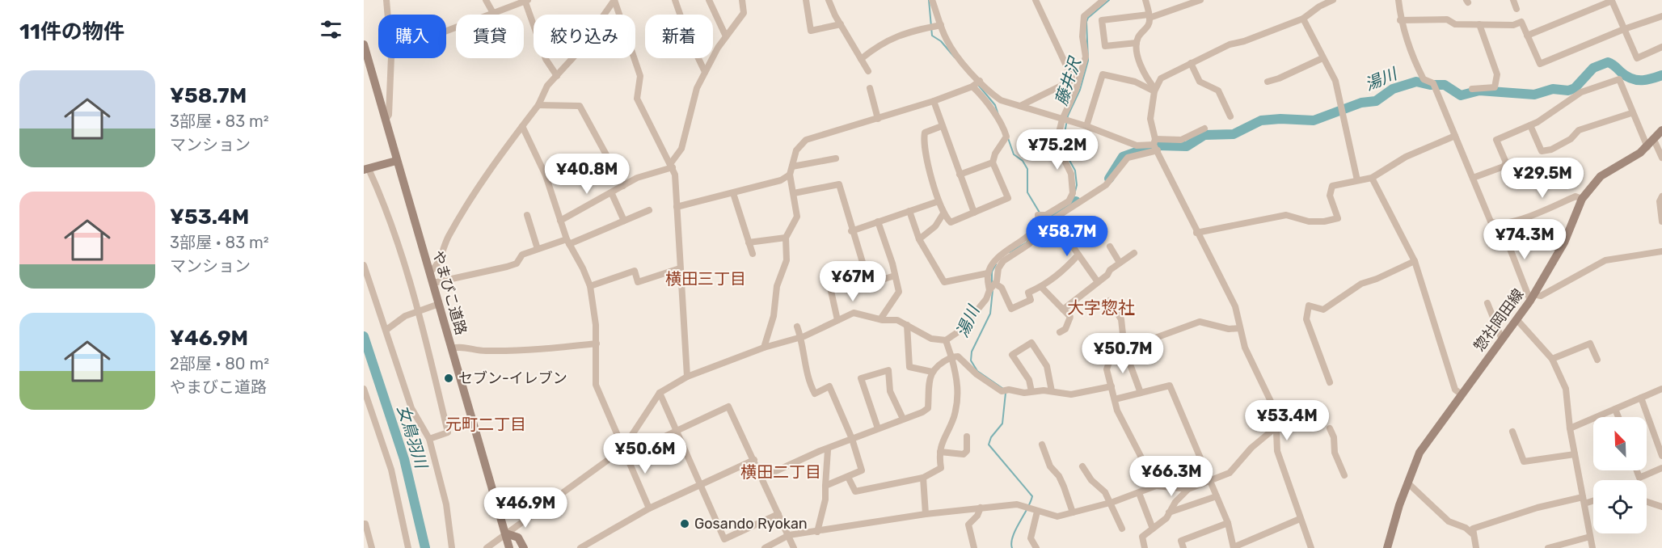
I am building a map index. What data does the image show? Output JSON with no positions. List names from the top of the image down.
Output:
{
  "streets": {
    "street": ["やまびこ道路", "惣社岡田線"]
  },
  "districts": [
    "横田三丁目",
    "大字惣社",
    "元町二丁目",
    "横田二丁目"
  ],
  "water": ["湯川", "藤井沢", "女鳥羽川"],
  "places": ["セブン-イレブン", "Gosando Ryokan"],
  "north": "top left",
  "page": {
    "heading": "11件の物件",
    "chip": [
      "購入",
      "賃貸",
      "絞り込み",
      "新着"
    ],
    "list": [
      {
        "name": "¥58.7M",
        "note": "3部屋 · 83 m² · マンション"
      },
      {
        "name": "¥53.4M",
        "note": "3部屋 · 83 m² · マンション"
      },
      {
        "name": "¥46.9M",
        "note": "2部屋 · 80 m² · やまびこ道路"
      }
    ],
    "price": [
      "¥75.2M",
      "¥40.8M",
      "¥29.5M",
      "¥58.7M",
      "¥74.3M",
      "¥67M",
      "¥50.7M",
      "¥53.4M",
      "¥50.6M",
      "¥66.3M",
      "¥46.9M"
    ]
  }
}
